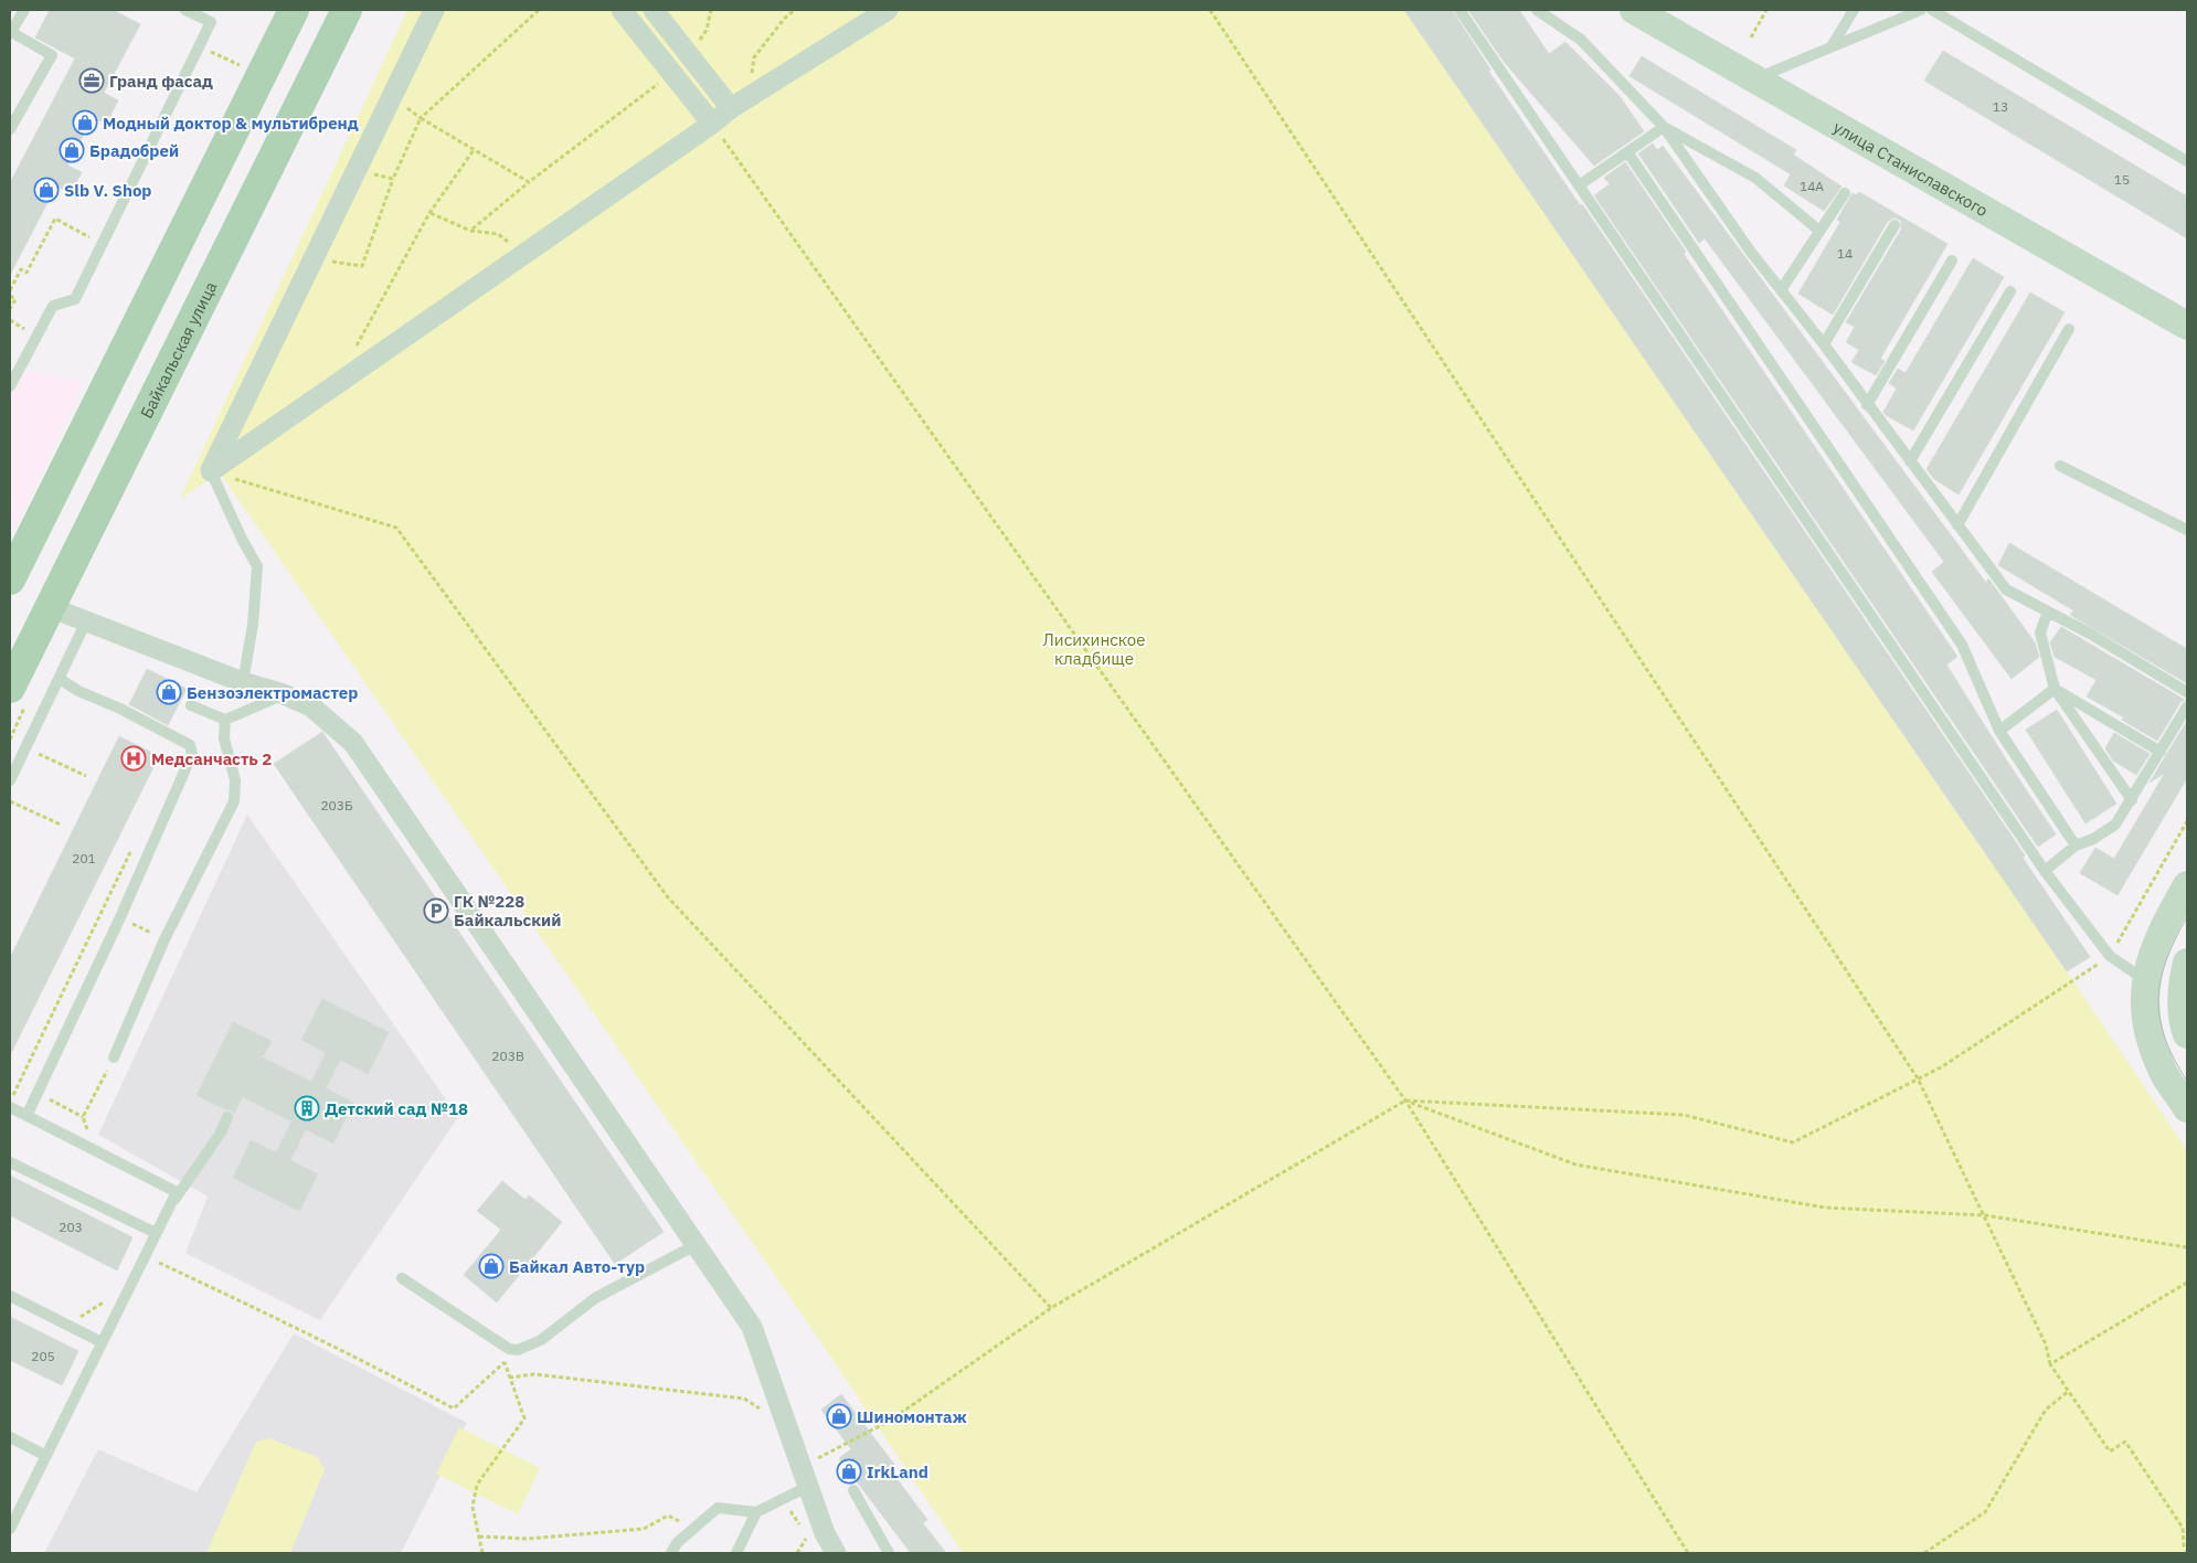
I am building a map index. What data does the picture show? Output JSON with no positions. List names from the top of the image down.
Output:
{
  "streets": {
    "main road": ["улица Станиславского", "Байкальская улица"]
  },
  "parks": ["Лисихинское кладбище"],
  "places": {
    "office": ["Гранд фасад"],
    "shop": [
      "Модный доктор & мультибренд",
      "Брадобрей",
      "Slb V. Shop",
      "Бензоэлектромастер",
      "Байкал Авто-тур",
      "Шиномонтаж",
      "IrkLand"
    ],
    "hospital": ["Медсанчасть 2"],
    "parking": ["ГК №228 Байкальский"],
    "building": ["Детский сад №18"]
  },
  "house_numbers": [
    "13",
    "15",
    "14А",
    "14",
    "203Б",
    "201",
    "203В",
    "203",
    "205"
  ]
}
